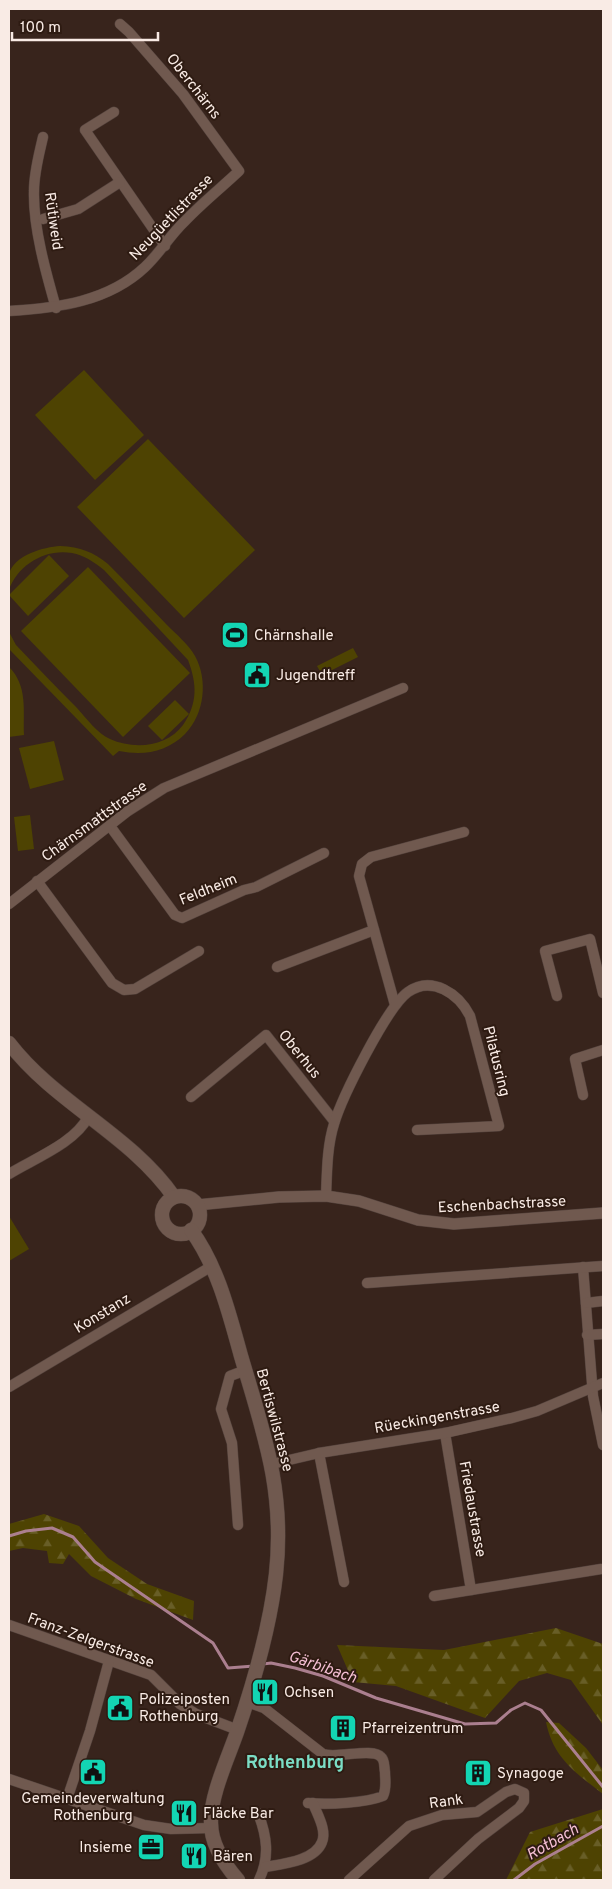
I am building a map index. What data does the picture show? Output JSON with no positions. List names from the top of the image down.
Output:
{
  "streets": {
    "main road": ["Bertiswilstrasse"],
    "street": [
      "Oberchärns",
      "Neugüetlistrasse",
      "Rütiweid",
      "Chärnsmattstrasse",
      "Feldheim",
      "Oberhus",
      "Pilatusring",
      "Eschenbachstrasse",
      "Konstanz",
      "Rüeckingenstrasse",
      "Friedaustrasse",
      "Franz-Zelgerstrasse",
      "Rank"
    ]
  },
  "crossings": [
    ["Oberchärns", "Neugüetlistrasse"],
    ["Neugüetlistrasse", "Rütiweid"],
    ["Chärnsmattstrasse", "Feldheim"],
    ["Oberhus", "Pilatusring"],
    ["Pilatusring", "Eschenbachstrasse"],
    ["Eschenbachstrasse", "Bertiswilstrasse"],
    ["Konstanz", "Bertiswilstrasse"],
    ["Rüeckingenstrasse", "Bertiswilstrasse"],
    ["Rüeckingenstrasse", "Friedaustrasse"],
    ["Bertiswilstrasse", "Franz-Zelgerstrasse"]
  ],
  "districts": ["Rothenburg"],
  "water": ["Gärbibach", "Rotbach"],
  "places": {
    "sports": ["Chärnshalle"],
    "public building": ["Jugendtreff", "Polizeiposten Rothenburg", "Gemeindeverwaltung Rothenburg"],
    "restaurant": ["Ochsen", "Fläcke Bar", "Bären"],
    "building": ["Pfarreizentrum", "Synagoge"],
    "office": ["Insieme"]
  },
  "scale_bar": "100 m"
}
